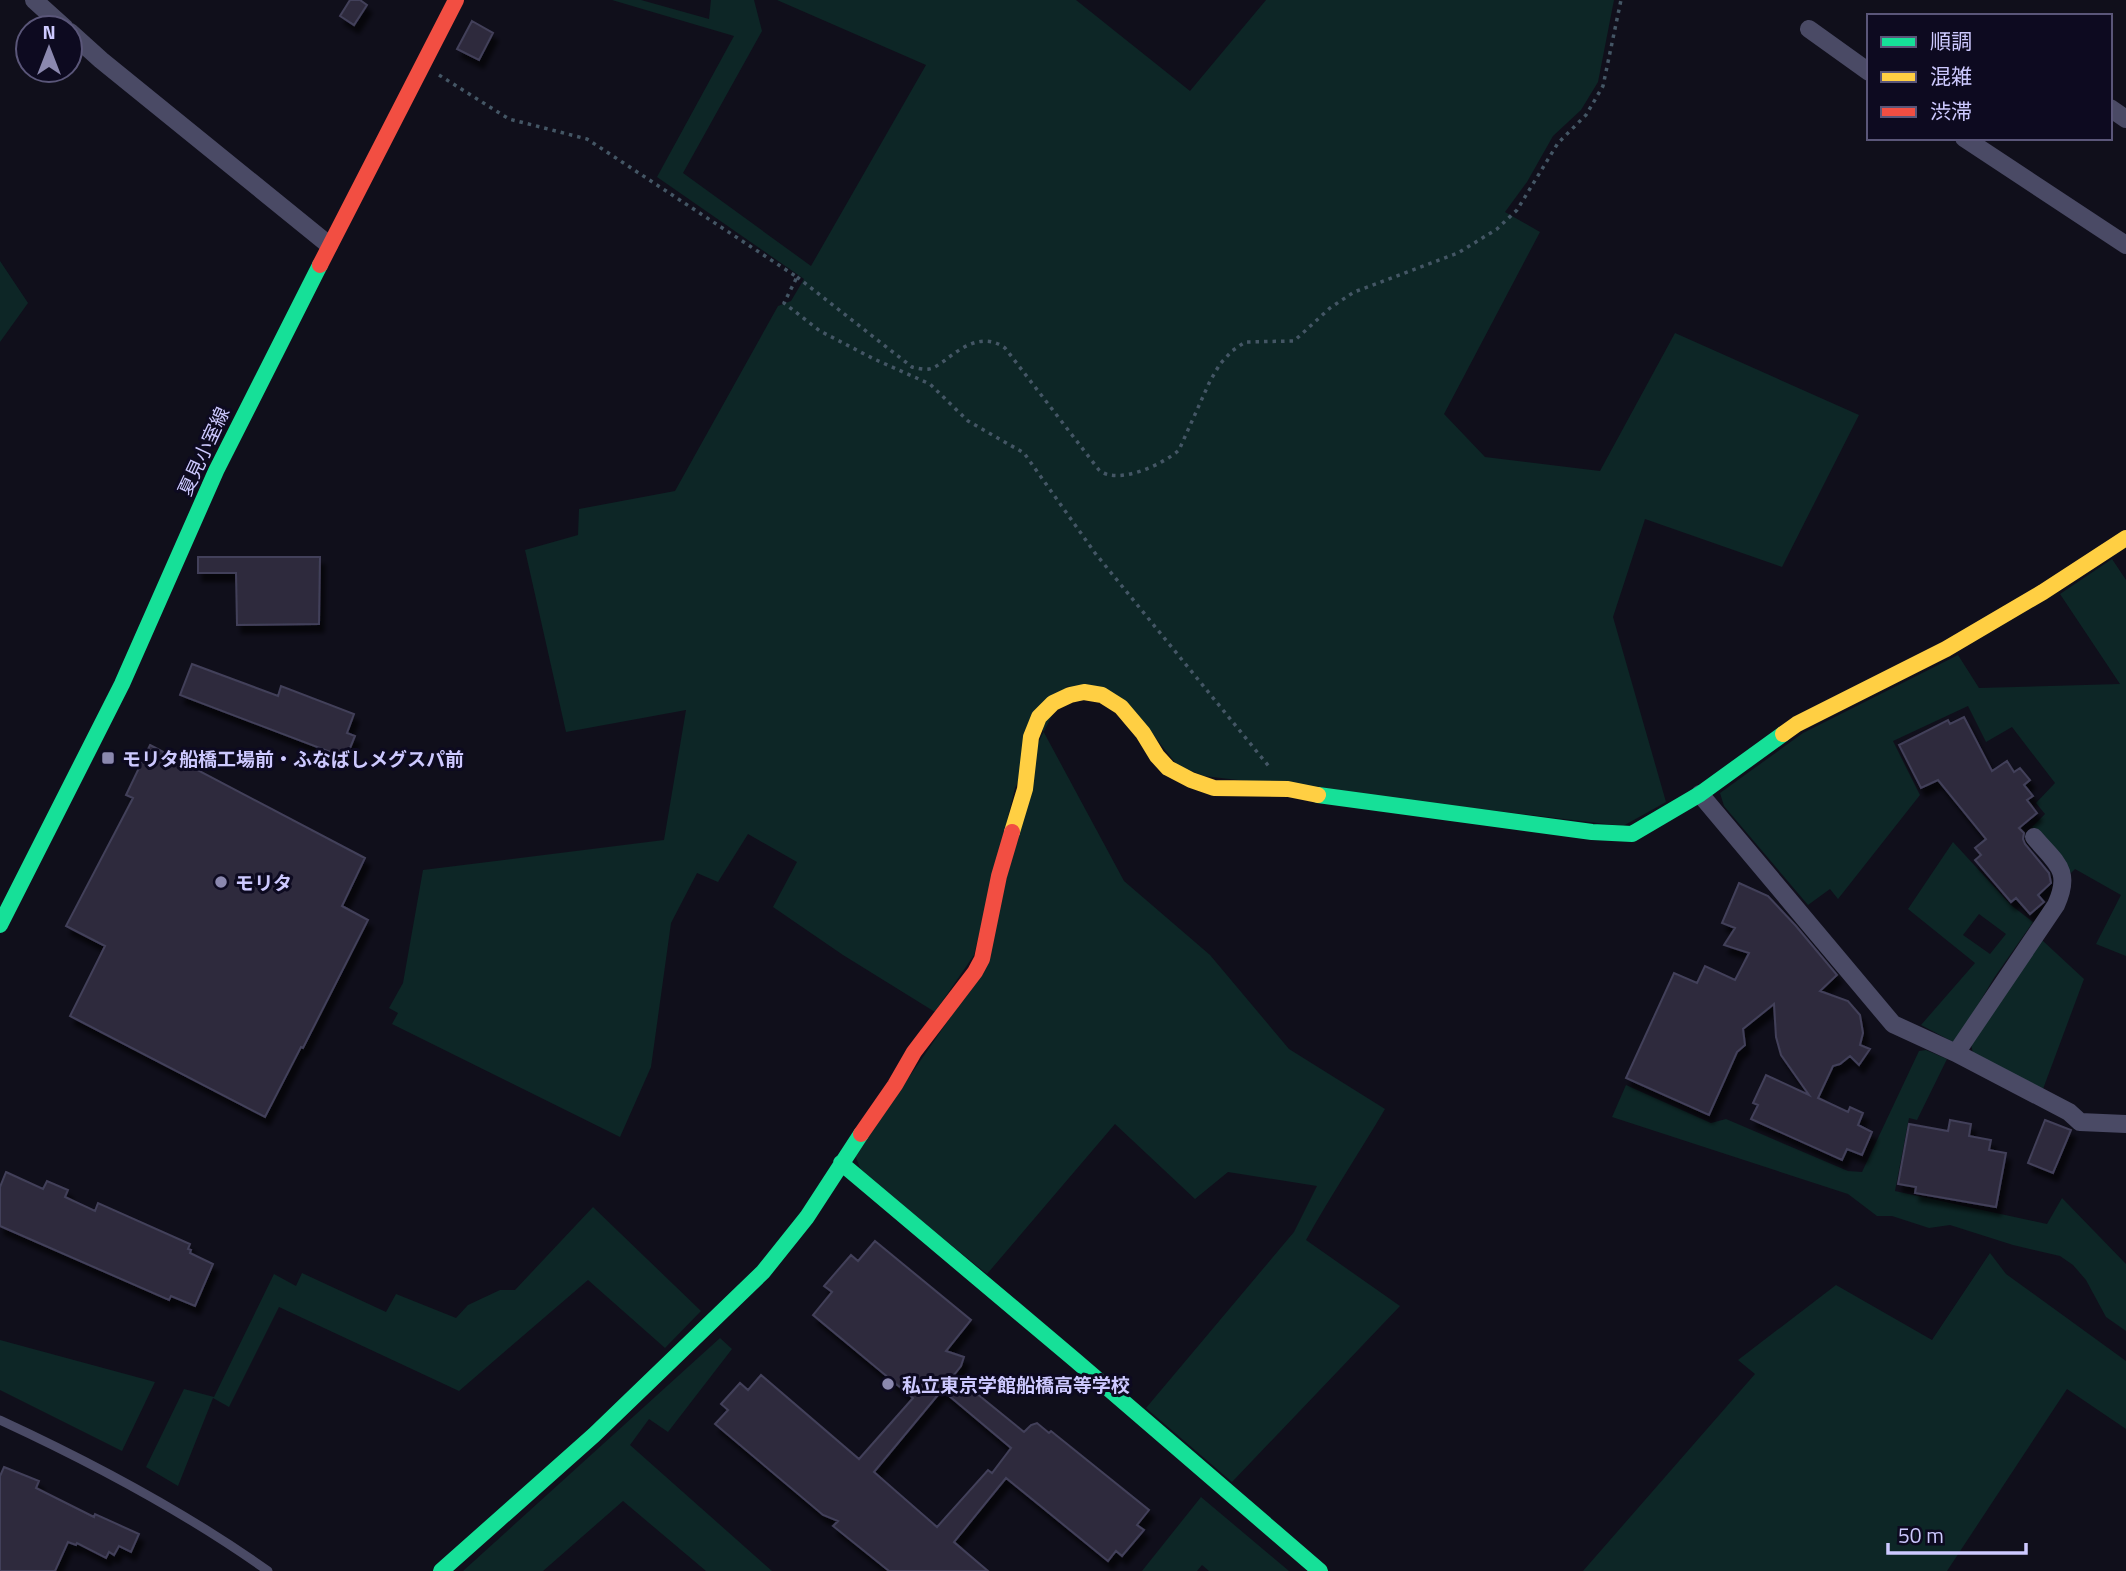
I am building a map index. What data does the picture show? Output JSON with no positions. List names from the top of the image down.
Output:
{
  "streets": {
    "street": ["夏見小室線"]
  },
  "places": {
    "transit": ["モリタ船橋工場前・ふなばしメグスパ前"],
    "other": ["モリタ", "私立東京学館船橋高等学校"]
  },
  "legend": ["順調", "混雑", "渋滞"],
  "scale_bar": "50 m",
  "north": "top"
}
